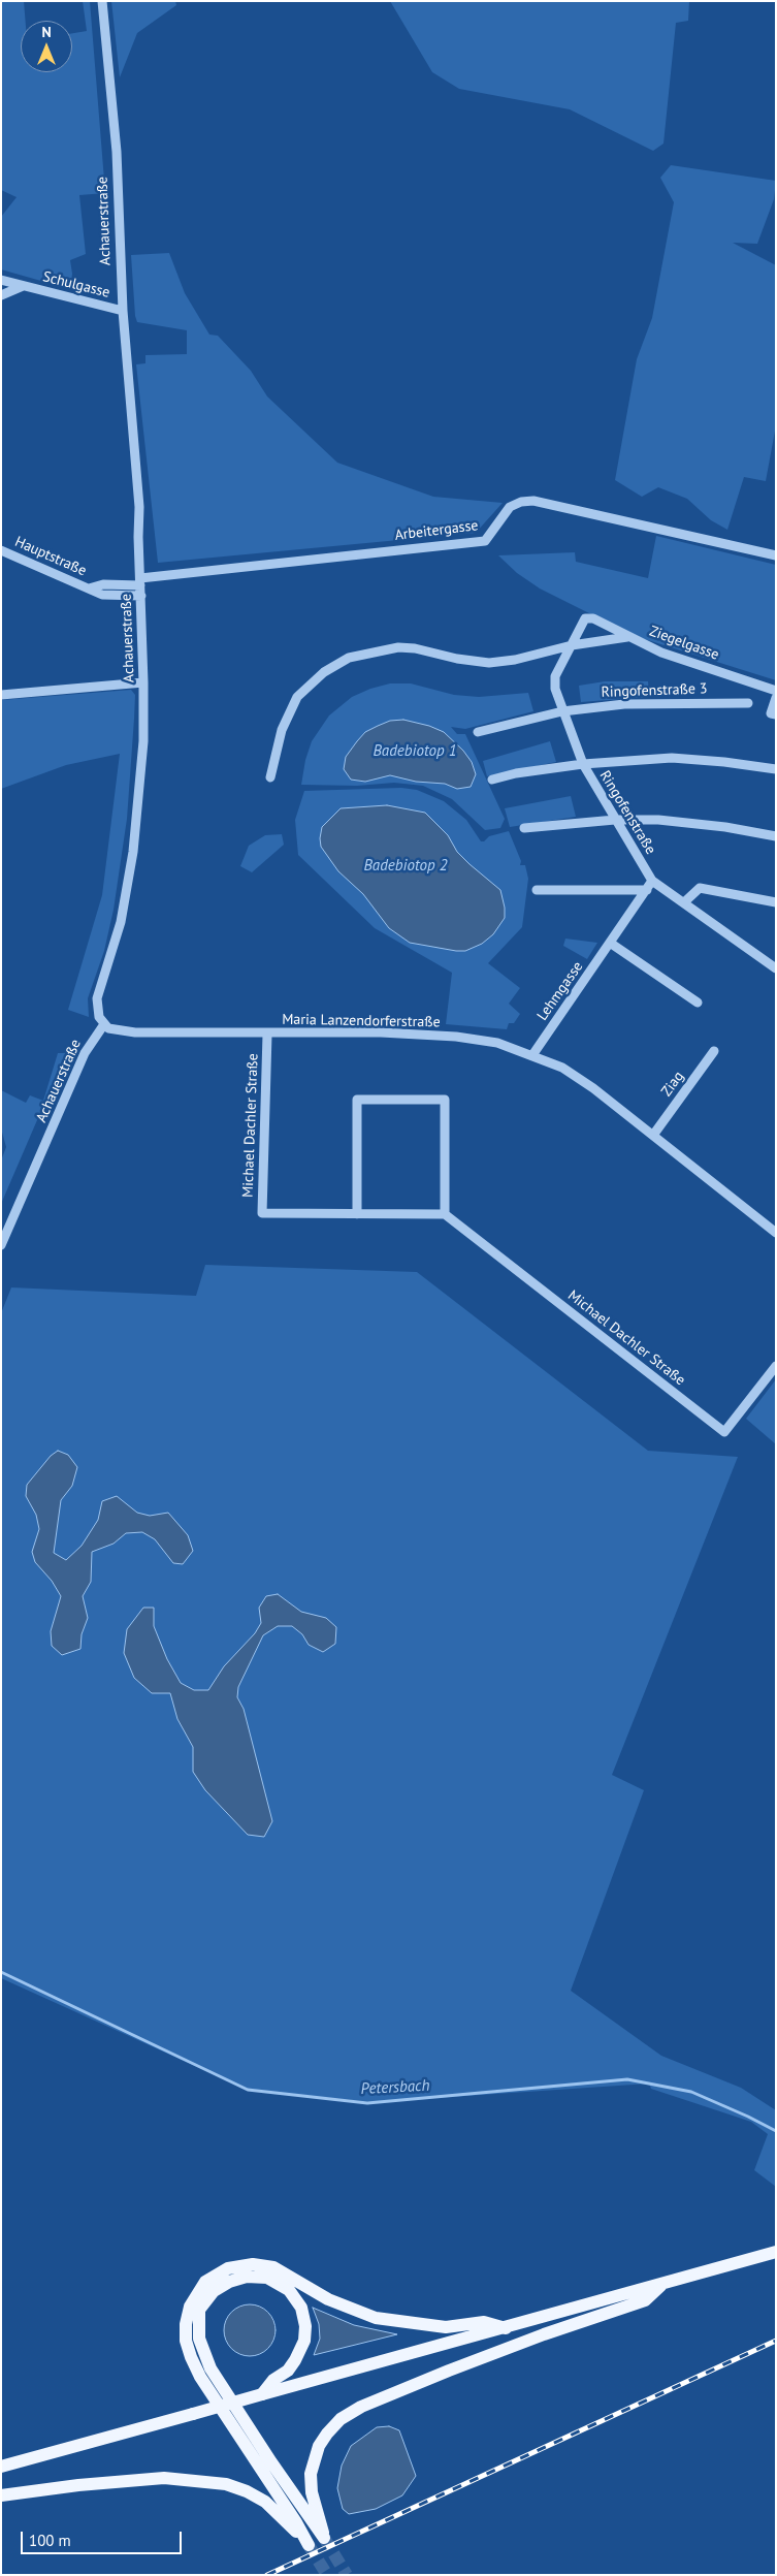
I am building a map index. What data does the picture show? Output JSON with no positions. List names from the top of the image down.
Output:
{
  "streets": {
    "street": [
      "Achauerstraße",
      "Schulgasse",
      "Arbeitergasse",
      "Hauptstraße",
      "Ziegelgasse",
      "Ringofenstraße 3",
      "Ringofenstraße",
      "Lehmgasse",
      "Maria Lanzendorferstraße",
      "Ziag",
      "Michael Dachler Straße"
    ]
  },
  "crossings": [
    ["Achauerstraße", "Schulgasse"],
    ["Achauerstraße", "Arbeitergasse"],
    ["Achauerstraße", "Hauptstraße"],
    ["Achauerstraße", "Maria Lanzendorferstraße"],
    ["Arbeitergasse", "Hauptstraße"],
    ["Ziegelgasse", "Ringofenstraße"],
    ["Ringofenstraße 3", "Ringofenstraße"],
    ["Ringofenstraße", "Lehmgasse"],
    ["Lehmgasse", "Maria Lanzendorferstraße"],
    ["Maria Lanzendorferstraße", "Ziag"],
    ["Maria Lanzendorferstraße", "Michael Dachler Straße"]
  ],
  "water": ["Badebiotop 1", "Badebiotop 2", "Petersbach"],
  "scale_bar": "100 m",
  "north": "top"
}
